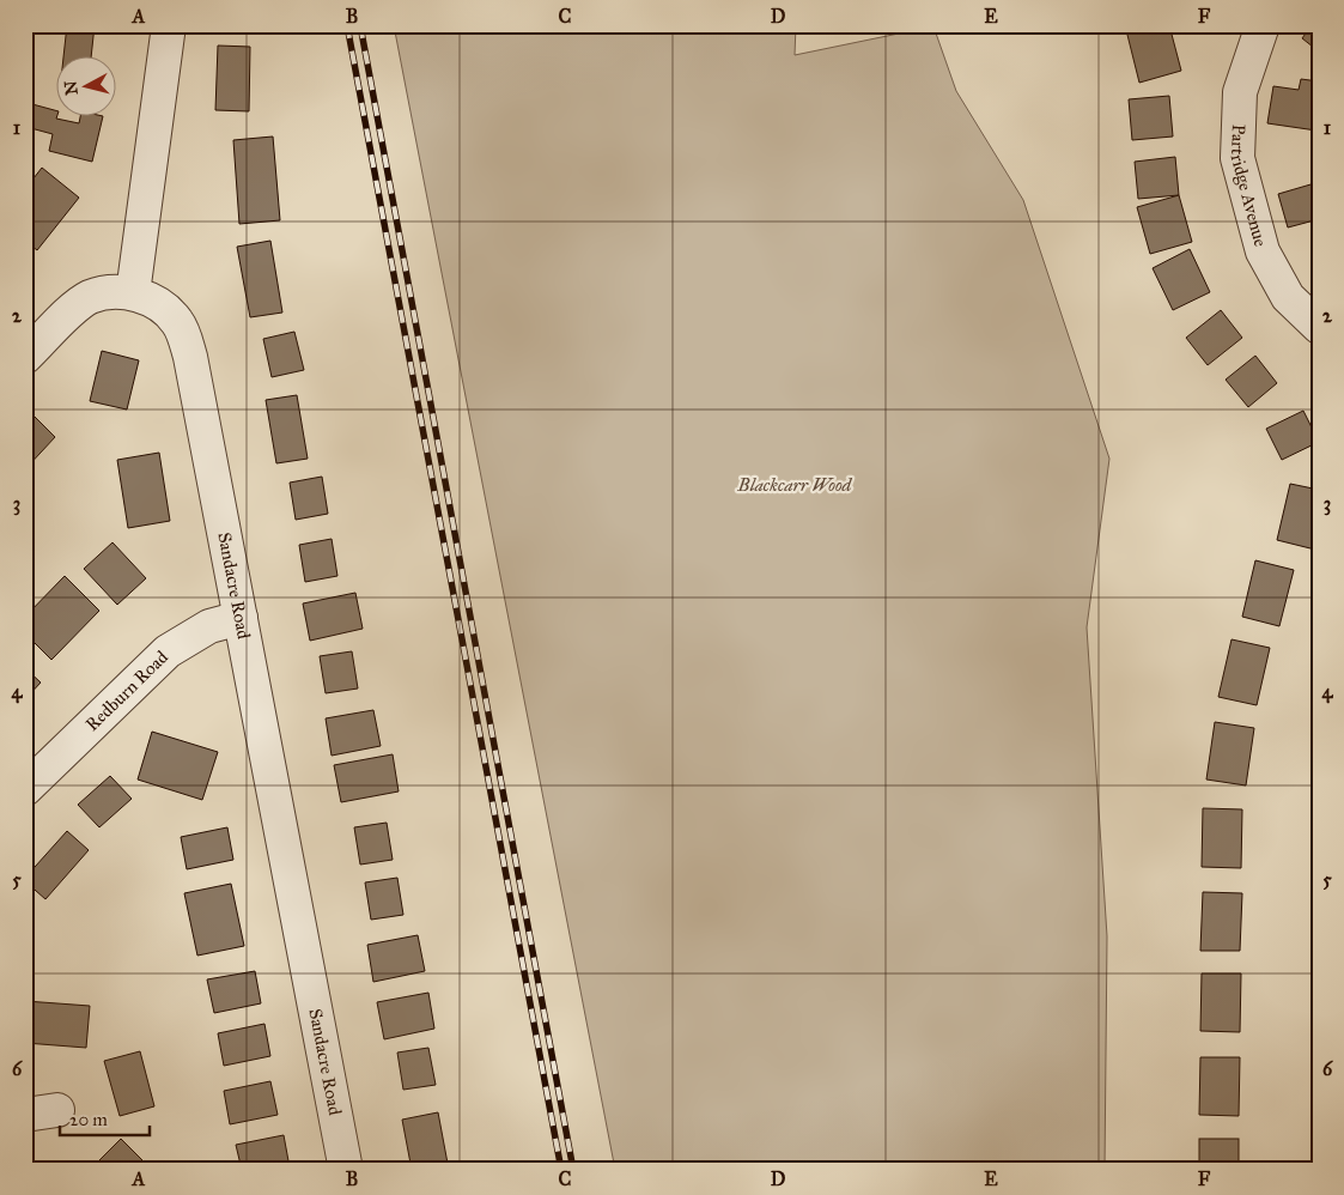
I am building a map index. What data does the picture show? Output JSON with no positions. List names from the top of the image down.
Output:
{
  "streets": {
    "street": ["Partridge Avenue", "Sandacre Road", "Redburn Road"]
  },
  "crossings": [
    ["Sandacre Road", "Redburn Road"]
  ],
  "parks": ["Blackcarr Wood"],
  "scale_bar": "20 m",
  "north": "left",
  "grid": {
    "columns": [
      "A",
      "B",
      "C",
      "D",
      "E",
      "F"
    ],
    "rows": [
      "1",
      "2",
      "3",
      "4",
      "5",
      "6"
    ]
  }
}
